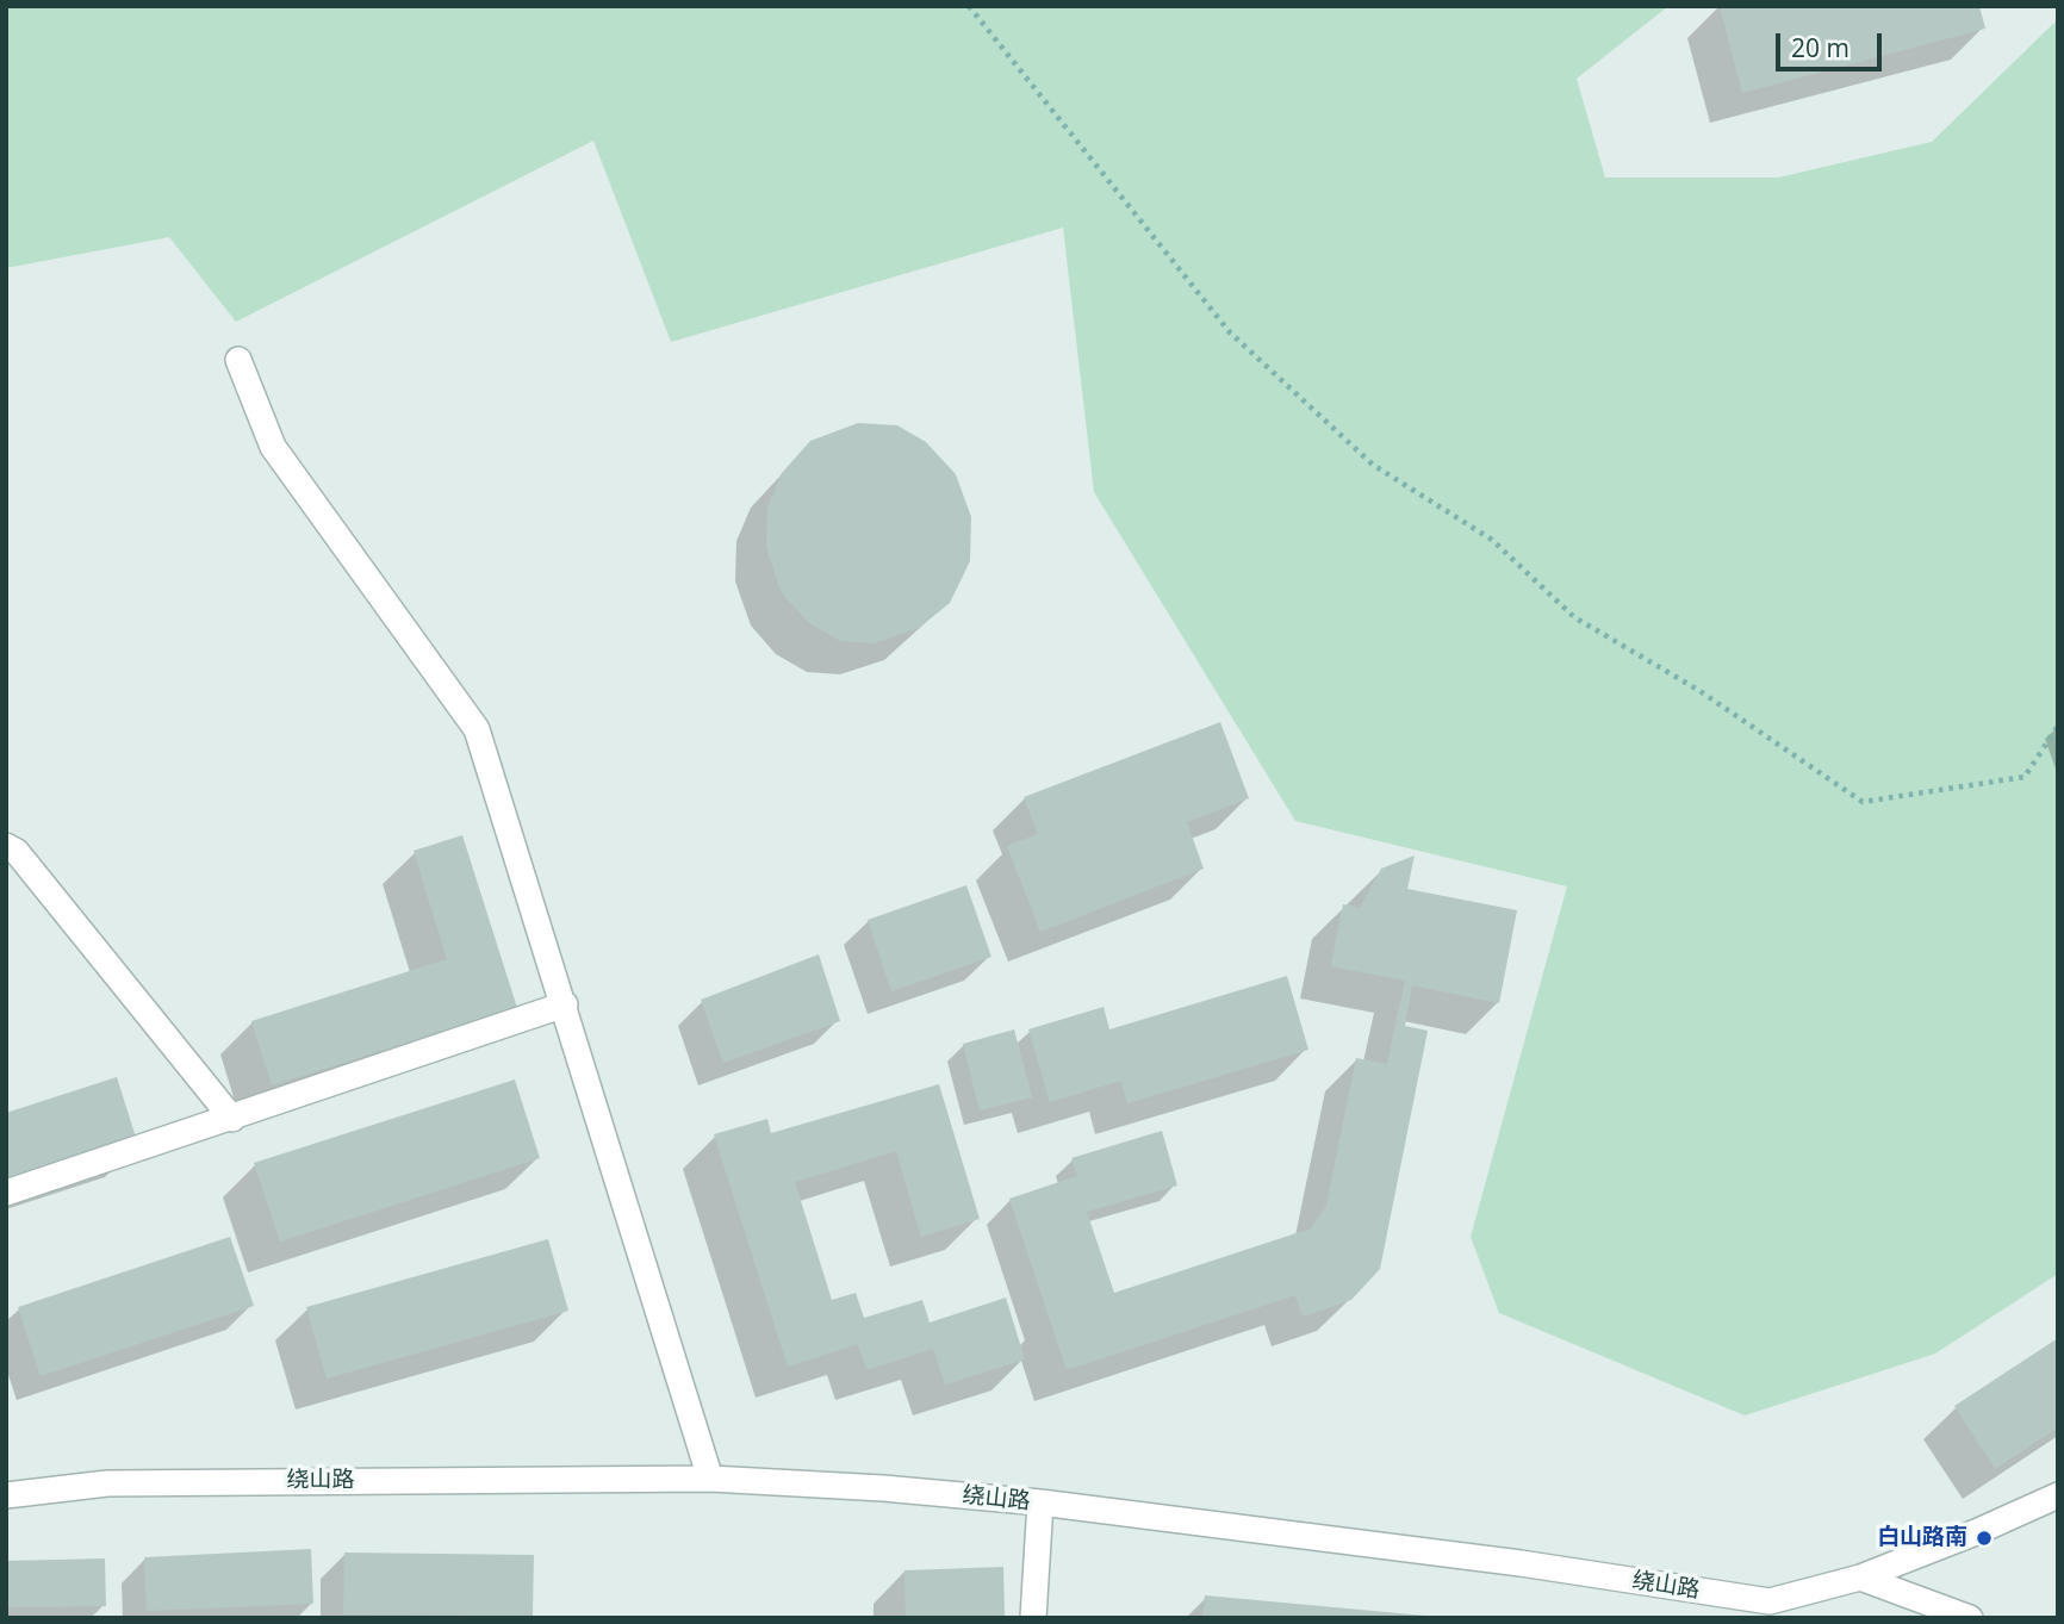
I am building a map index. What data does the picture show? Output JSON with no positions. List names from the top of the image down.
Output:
{
  "streets": {
    "street": ["绕山路"]
  },
  "places": ["白山路南"],
  "scale_bar": "20 m"
}
